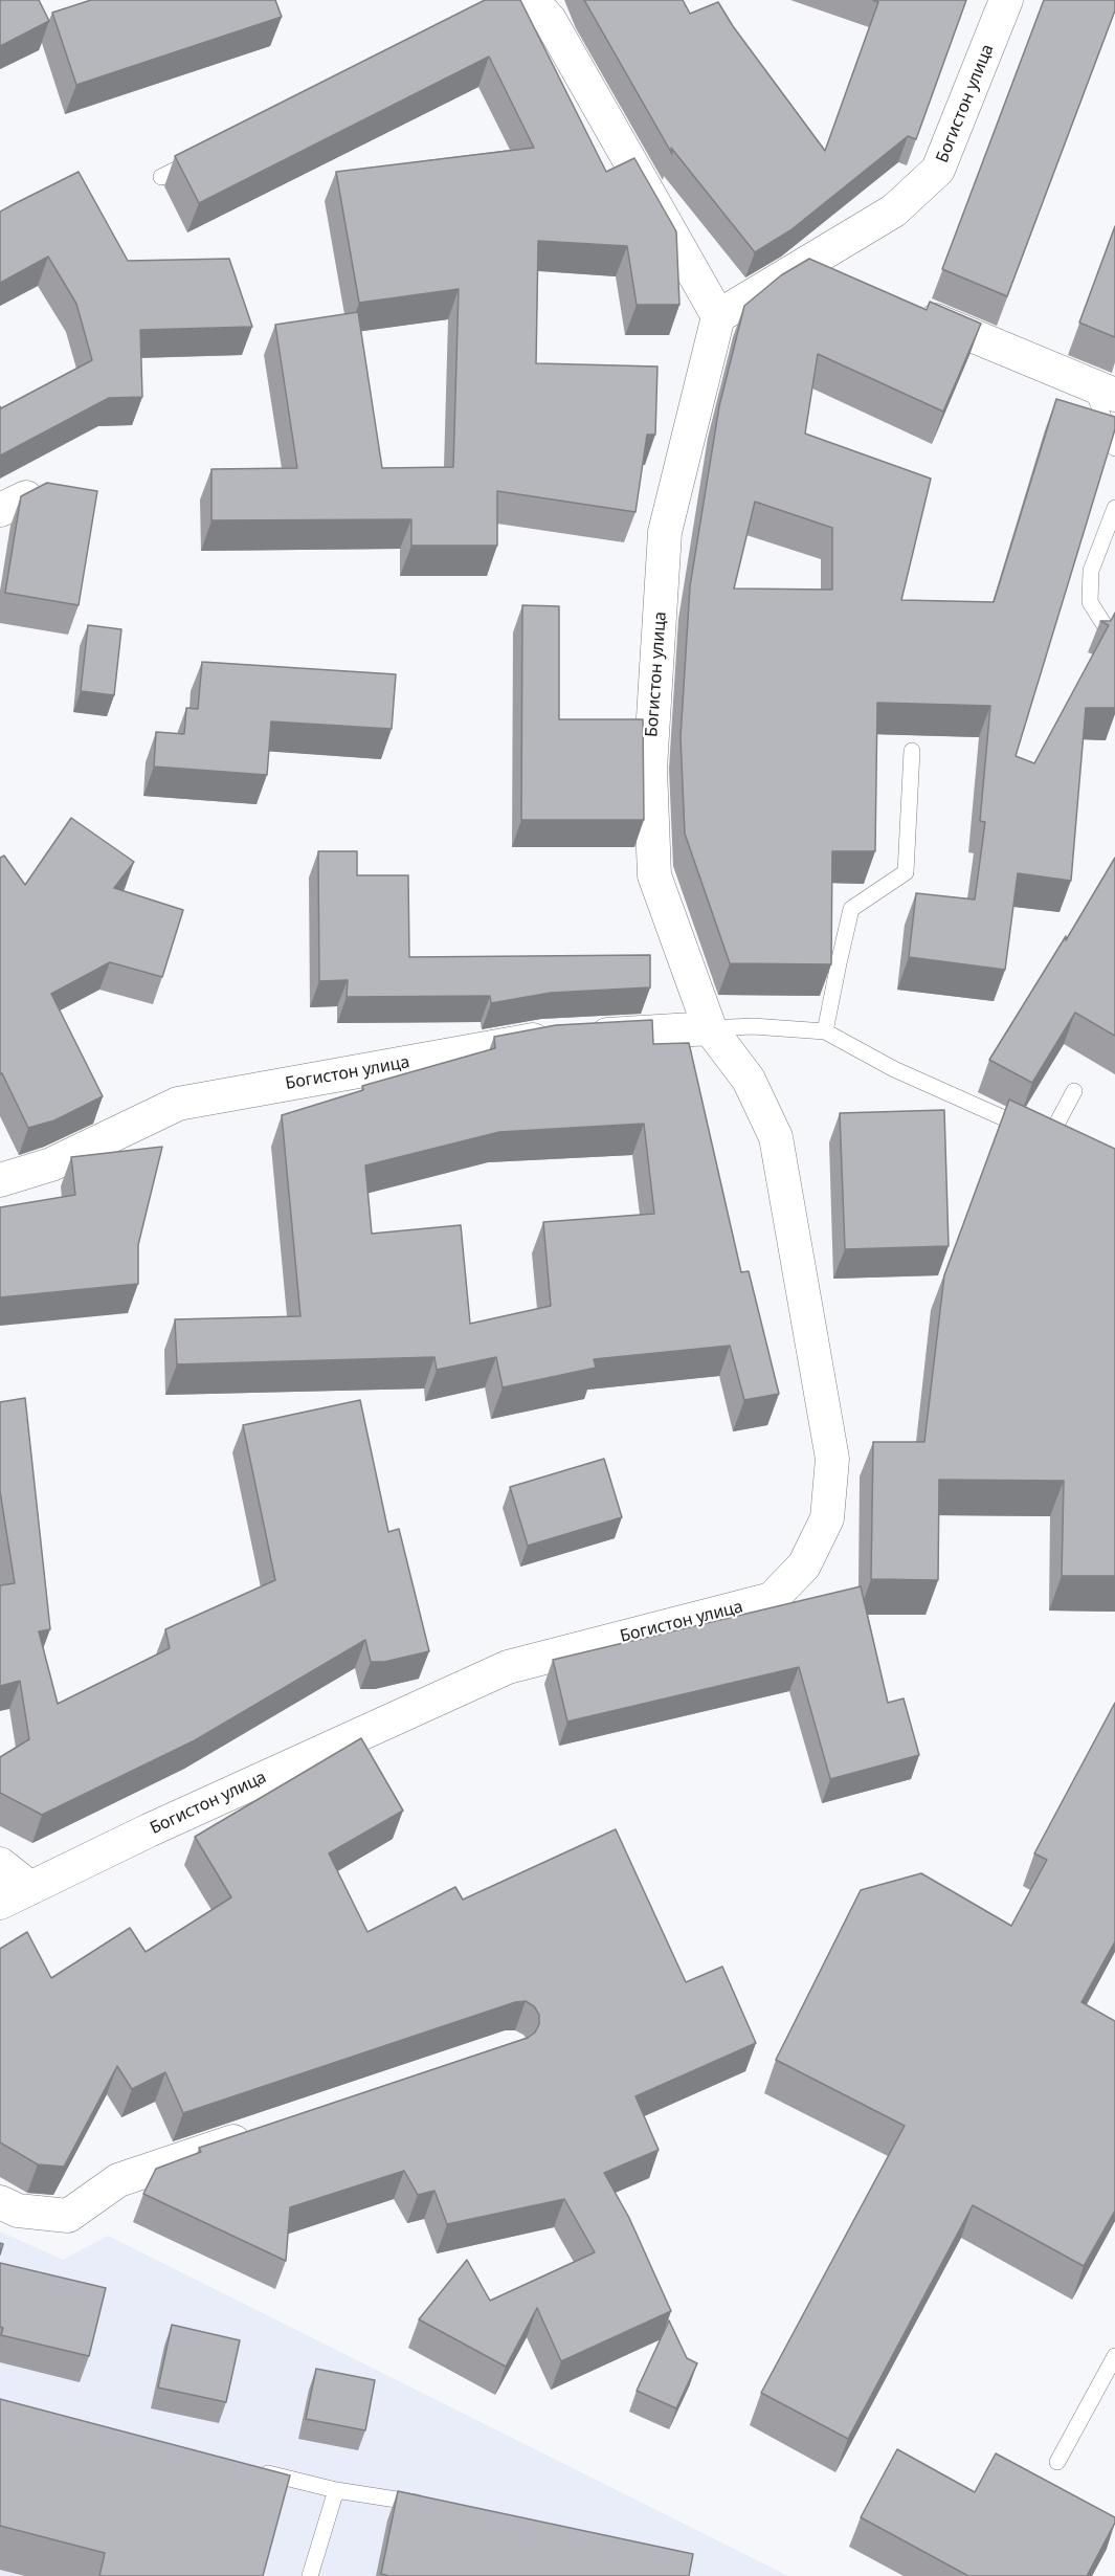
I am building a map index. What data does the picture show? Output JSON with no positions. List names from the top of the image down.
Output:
{
  "streets": {
    "street": ["Богистон улица"]
  }
}
